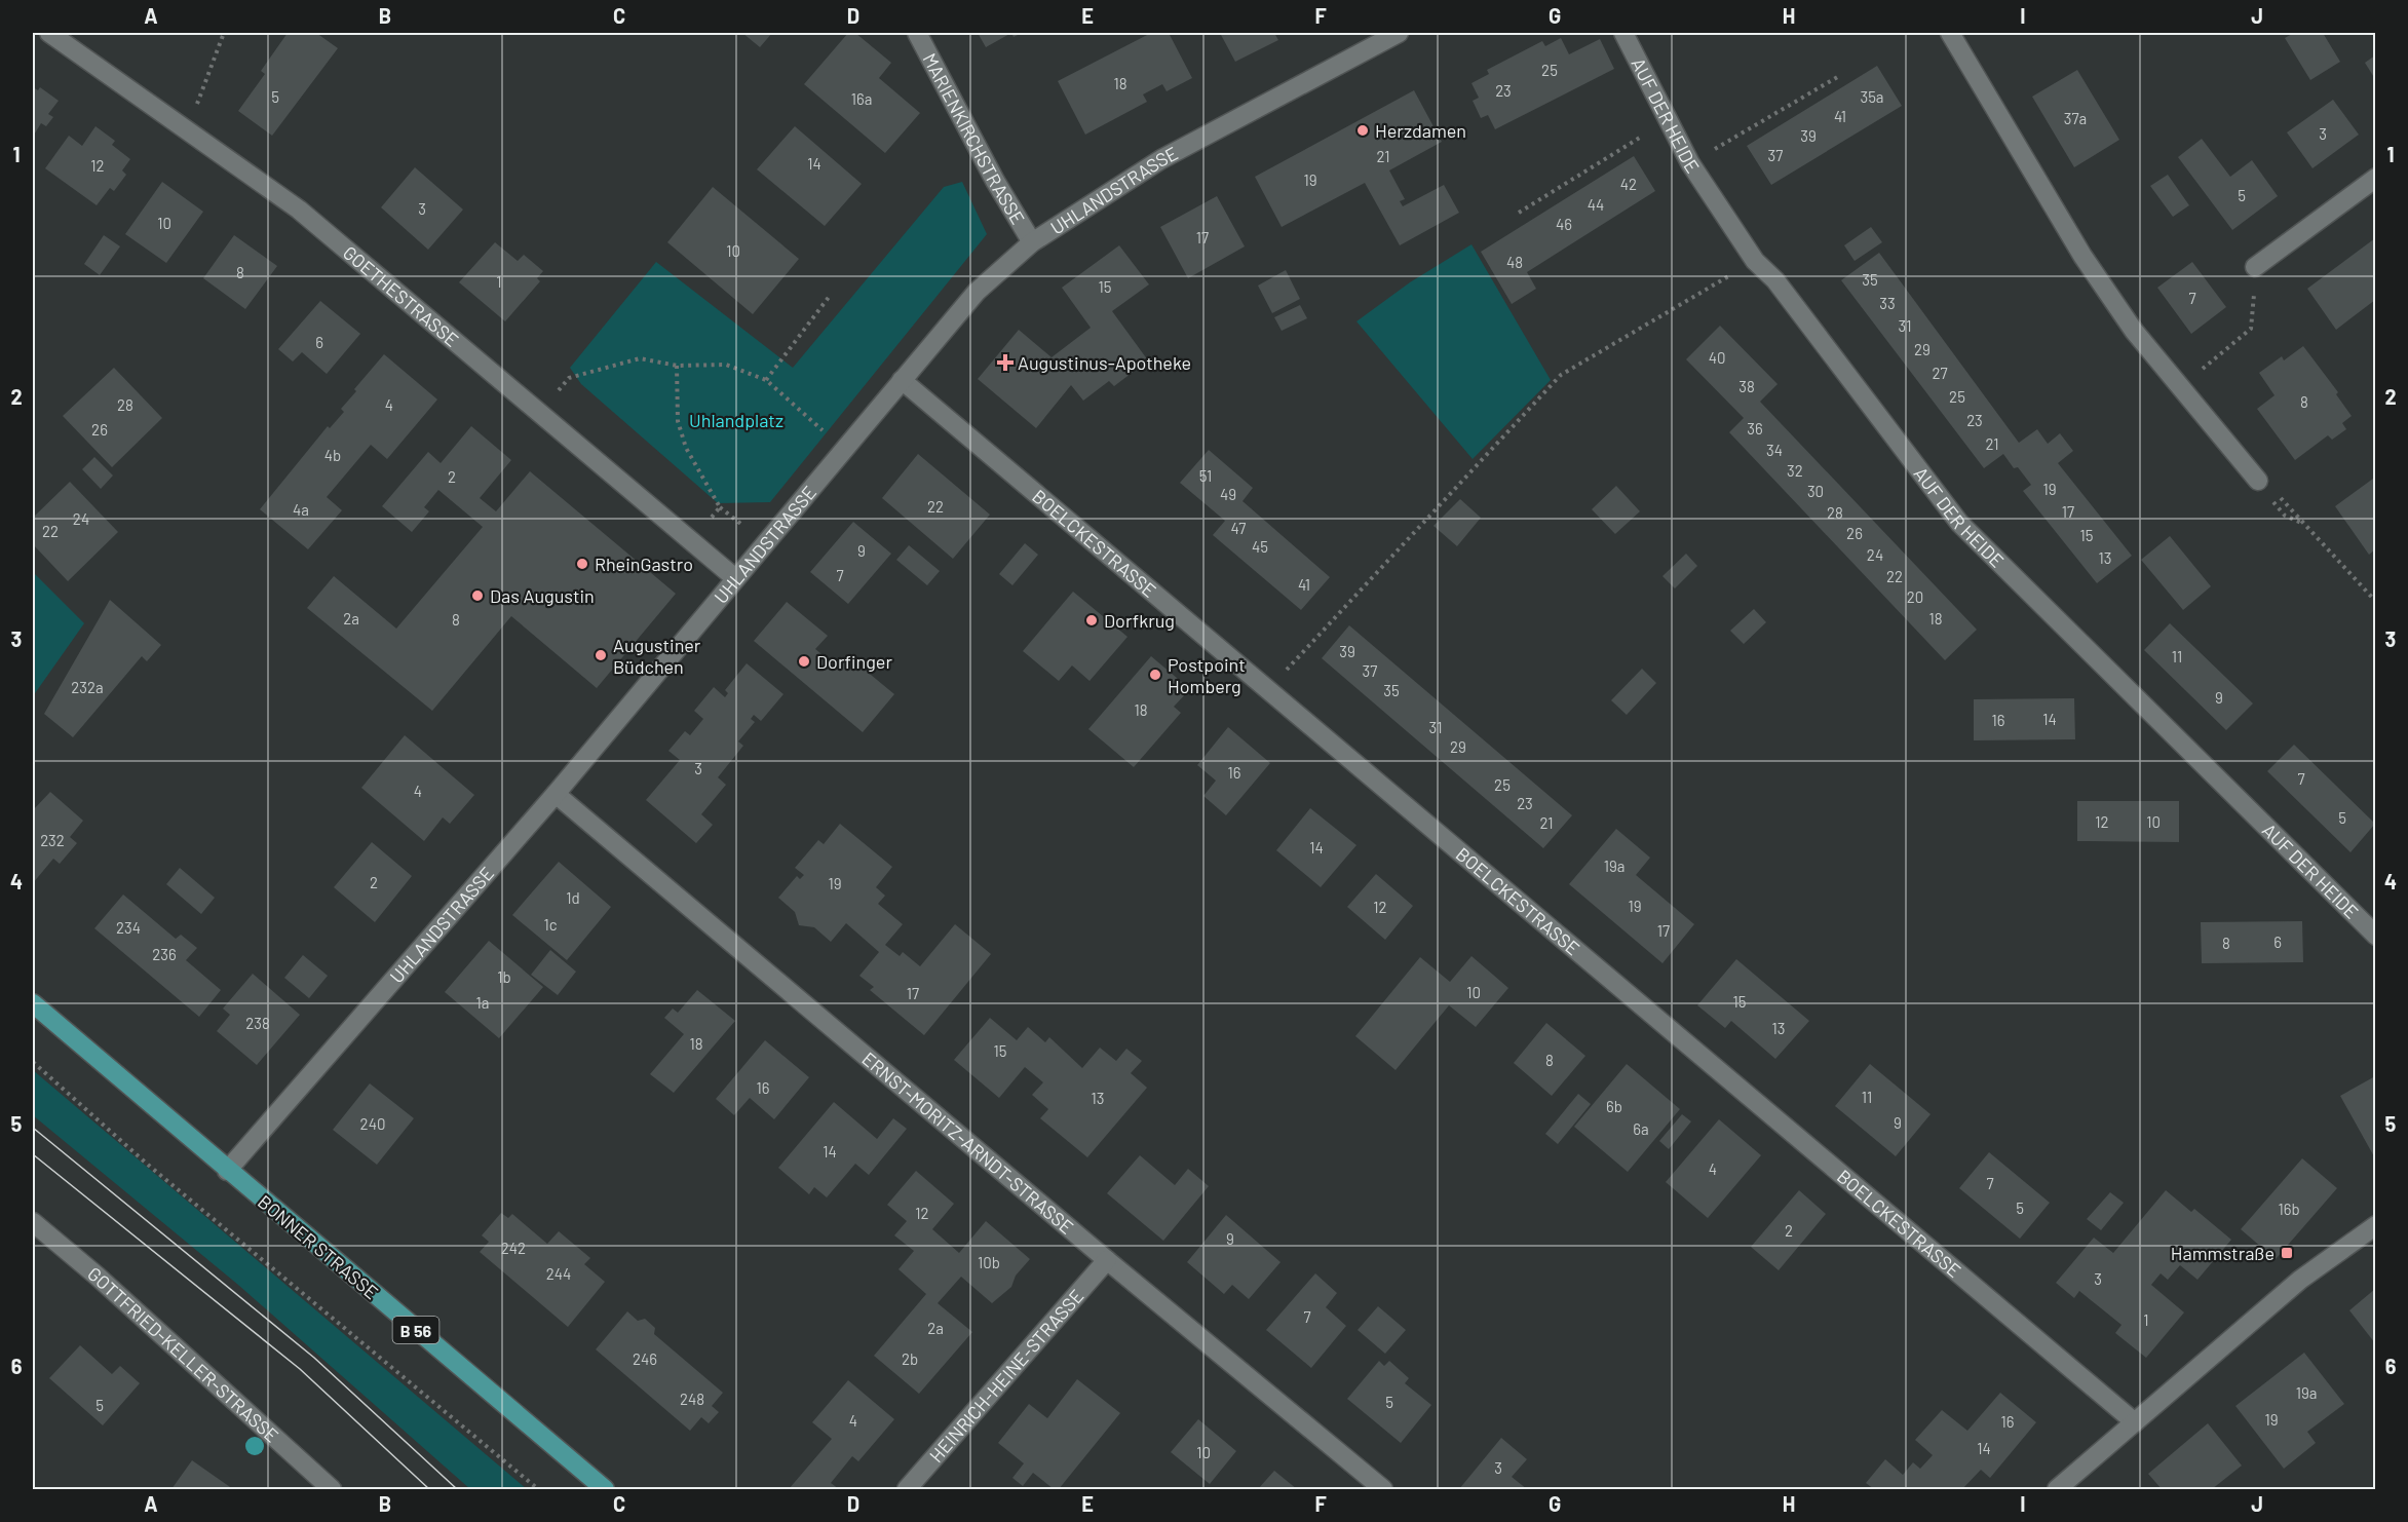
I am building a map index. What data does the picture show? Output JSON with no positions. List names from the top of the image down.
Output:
{
  "streets": {
    "main road": ["BONNER STRASSE", "B 56"],
    "street": [
      "AUF DER HEIDE",
      "MARIENKIRCHSTRASSE",
      "UHLANDSTRASSE",
      "GOETHESTRASSE",
      "BOELCKESTRASSE",
      "ERNST-MORITZ-ARNDT-STRASSE",
      "GOTTFRIED-KELLER-STRASSE",
      "HEINRICH-HEINE-STRASSE"
    ]
  },
  "crossings": [
    ["MARIENKIRCHSTRASSE", "UHLANDSTRASSE"],
    ["UHLANDSTRASSE", "GOETHESTRASSE"],
    ["UHLANDSTRASSE", "BOELCKESTRASSE"],
    ["UHLANDSTRASSE", "ERNST-MORITZ-ARNDT-STRASSE"],
    ["UHLANDSTRASSE", "BONNER STRASSE"],
    ["ERNST-MORITZ-ARNDT-STRASSE", "HEINRICH-HEINE-STRASSE"]
  ],
  "parks": ["Uhlandplatz"],
  "places": {
    "other": [
      "Herzdamen",
      "RheinGastro",
      "Das Augustin",
      "Dorfkrug",
      "Augustiner Büdchen",
      "Dorfinger",
      "Postpoint Homberg"
    ],
    "health": ["Augustinus-Apotheke"],
    "transit": ["Hammstraße"]
  },
  "house_numbers": [
    "25",
    "18",
    "23",
    "5",
    "35a",
    "16a",
    "41",
    "37a",
    "3",
    "39",
    "37",
    "21",
    "14",
    "12",
    "19",
    "42",
    "5",
    "44",
    "3",
    "10",
    "46",
    "17",
    "10",
    "48",
    "8",
    "35",
    "1",
    "15",
    "7",
    "33",
    "31",
    "6",
    "29",
    "40",
    "27",
    "38",
    "25",
    "8",
    "28",
    "4",
    "23",
    "36",
    "26",
    "21",
    "34",
    "4b",
    "32",
    "51",
    "2",
    "19",
    "30",
    "49",
    "22",
    "4a",
    "17",
    "28",
    "24",
    "47",
    "22",
    "26",
    "15",
    "45",
    "9",
    "24",
    "13",
    "7",
    "22",
    "41",
    "20",
    "2a",
    "18",
    "8",
    "39",
    "11",
    "37",
    "232a",
    "35",
    "9",
    "18",
    "14",
    "16",
    "31",
    "29",
    "3",
    "16",
    "7",
    "25",
    "4",
    "23",
    "5",
    "12",
    "10",
    "21",
    "232",
    "14",
    "19a",
    "2",
    "19",
    "1d",
    "19",
    "12",
    "1c",
    "234",
    "17",
    "6",
    "8",
    "236",
    "1b",
    "10",
    "17",
    "15",
    "1a",
    "238",
    "13",
    "18",
    "15",
    "8",
    "16",
    "11",
    "13",
    "6b",
    "9",
    "240",
    "6a",
    "14",
    "4",
    "7",
    "5",
    "16b",
    "12",
    "2",
    "9",
    "242",
    "10b",
    "244",
    "3",
    "7",
    "1",
    "2a",
    "246",
    "2b",
    "19a",
    "248",
    "5",
    "5",
    "19",
    "4",
    "16",
    "14",
    "10",
    "3"
  ],
  "grid": {
    "columns": [
      "A",
      "B",
      "C",
      "D",
      "E",
      "F",
      "G",
      "H",
      "I",
      "J"
    ],
    "rows": [
      "1",
      "2",
      "3",
      "4",
      "5",
      "6"
    ]
  }
}
